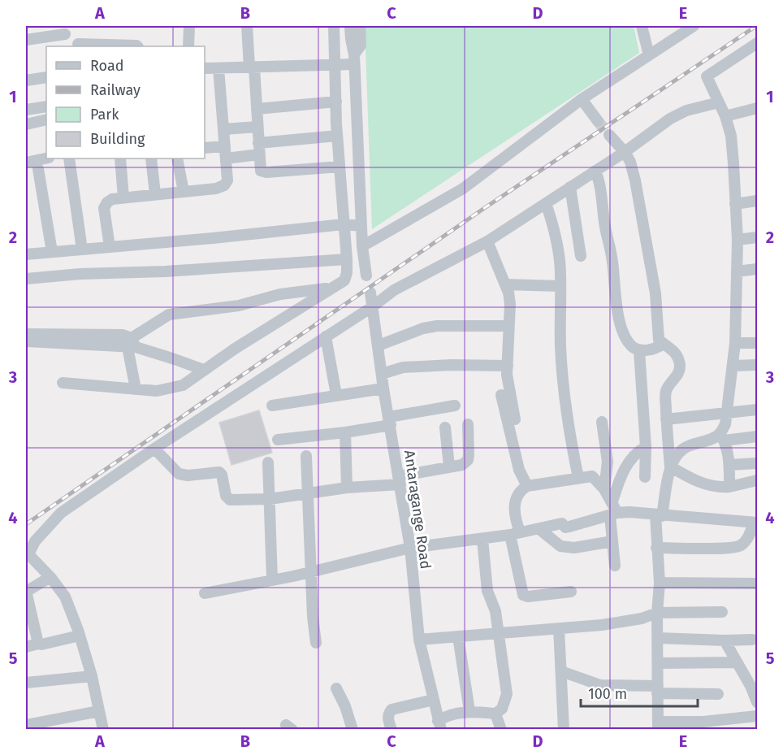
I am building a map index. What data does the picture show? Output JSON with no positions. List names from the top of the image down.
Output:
{
  "streets": {
    "street": ["Antaragange Road"]
  },
  "legend": [
    "Road",
    "Railway",
    "Park",
    "Building"
  ],
  "scale_bar": "100 m",
  "grid": {
    "columns": [
      "A",
      "B",
      "C",
      "D",
      "E"
    ],
    "rows": [
      "1",
      "2",
      "3",
      "4",
      "5"
    ]
  }
}
